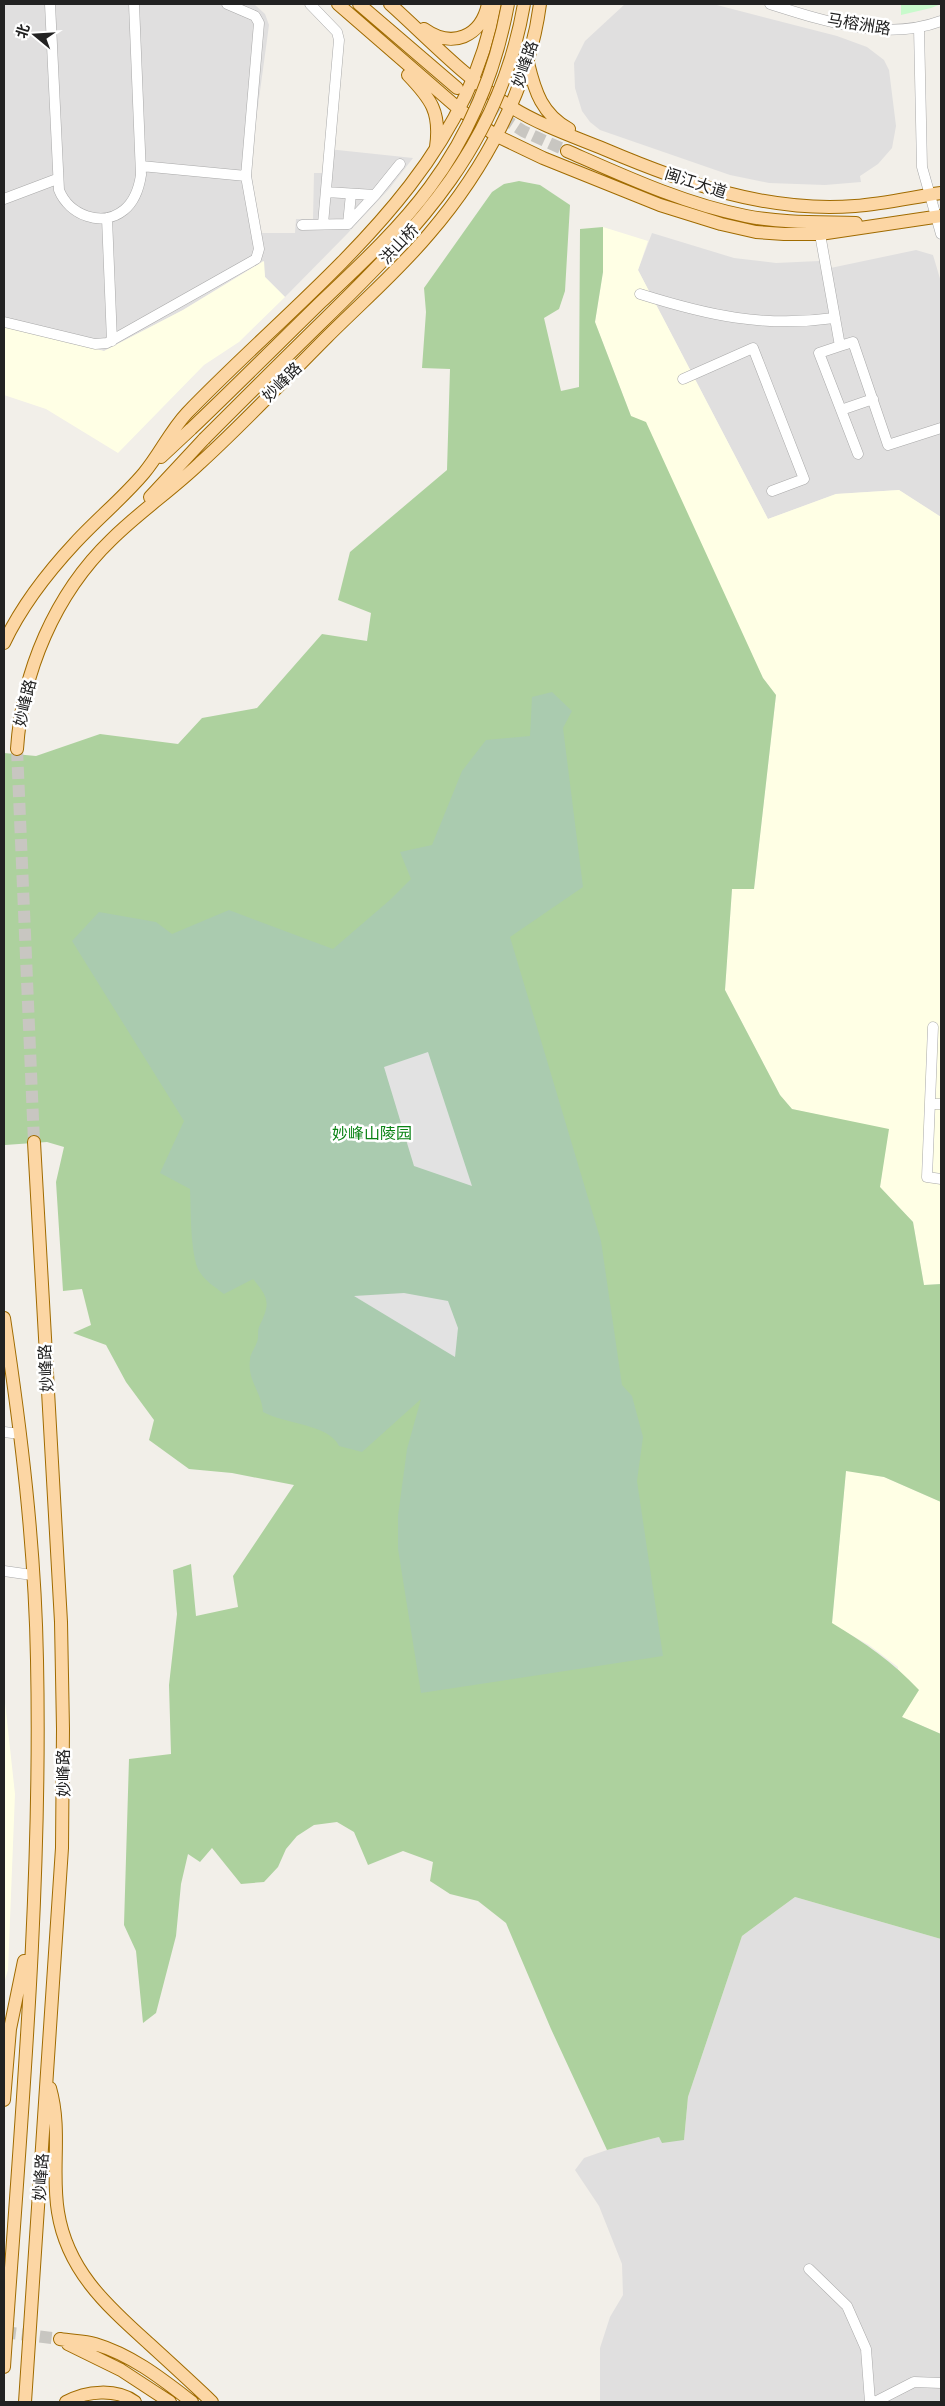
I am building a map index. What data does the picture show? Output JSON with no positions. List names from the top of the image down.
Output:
{
  "streets": {
    "main road": ["妙峰路", "闽江大道", "洪山桥"],
    "street": ["马榕洲路"]
  },
  "crossings": [
    ["妙峰路", "闽江大道"],
    ["妙峰路", "洪山桥"]
  ],
  "parks": ["妙峰山陵园"],
  "north": "left"
}
